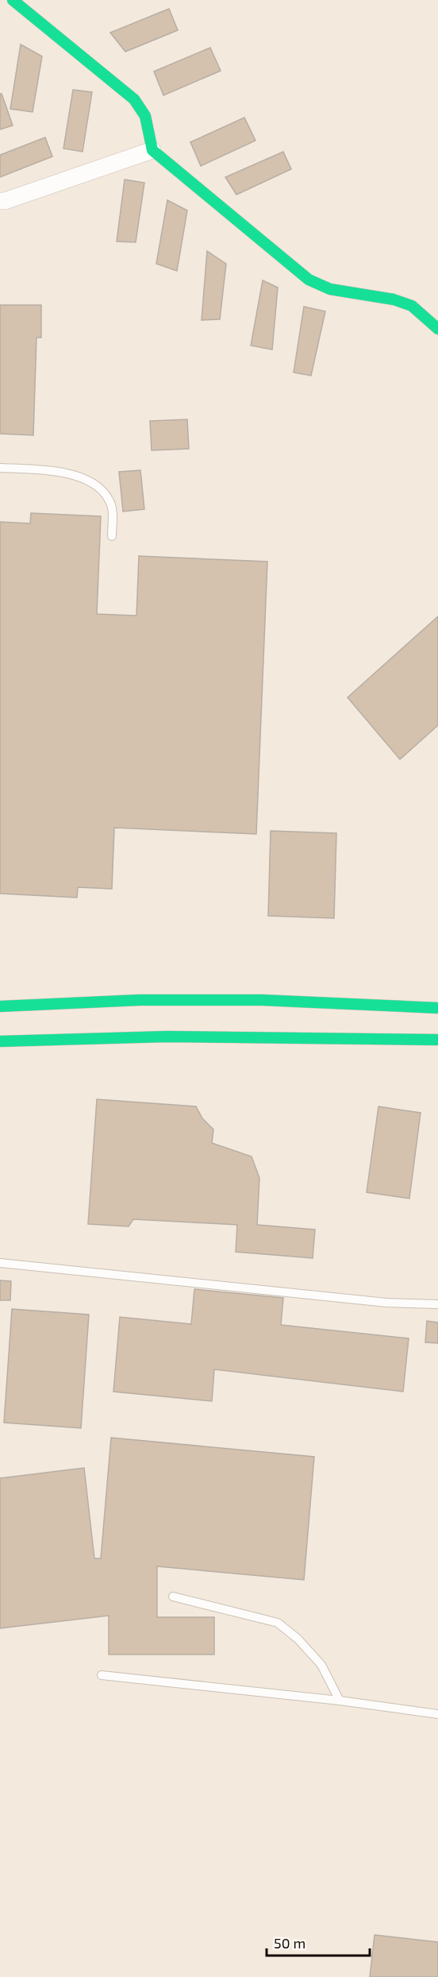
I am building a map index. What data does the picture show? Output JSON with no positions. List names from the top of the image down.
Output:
{
  "scale_bar": "50 m"
}
